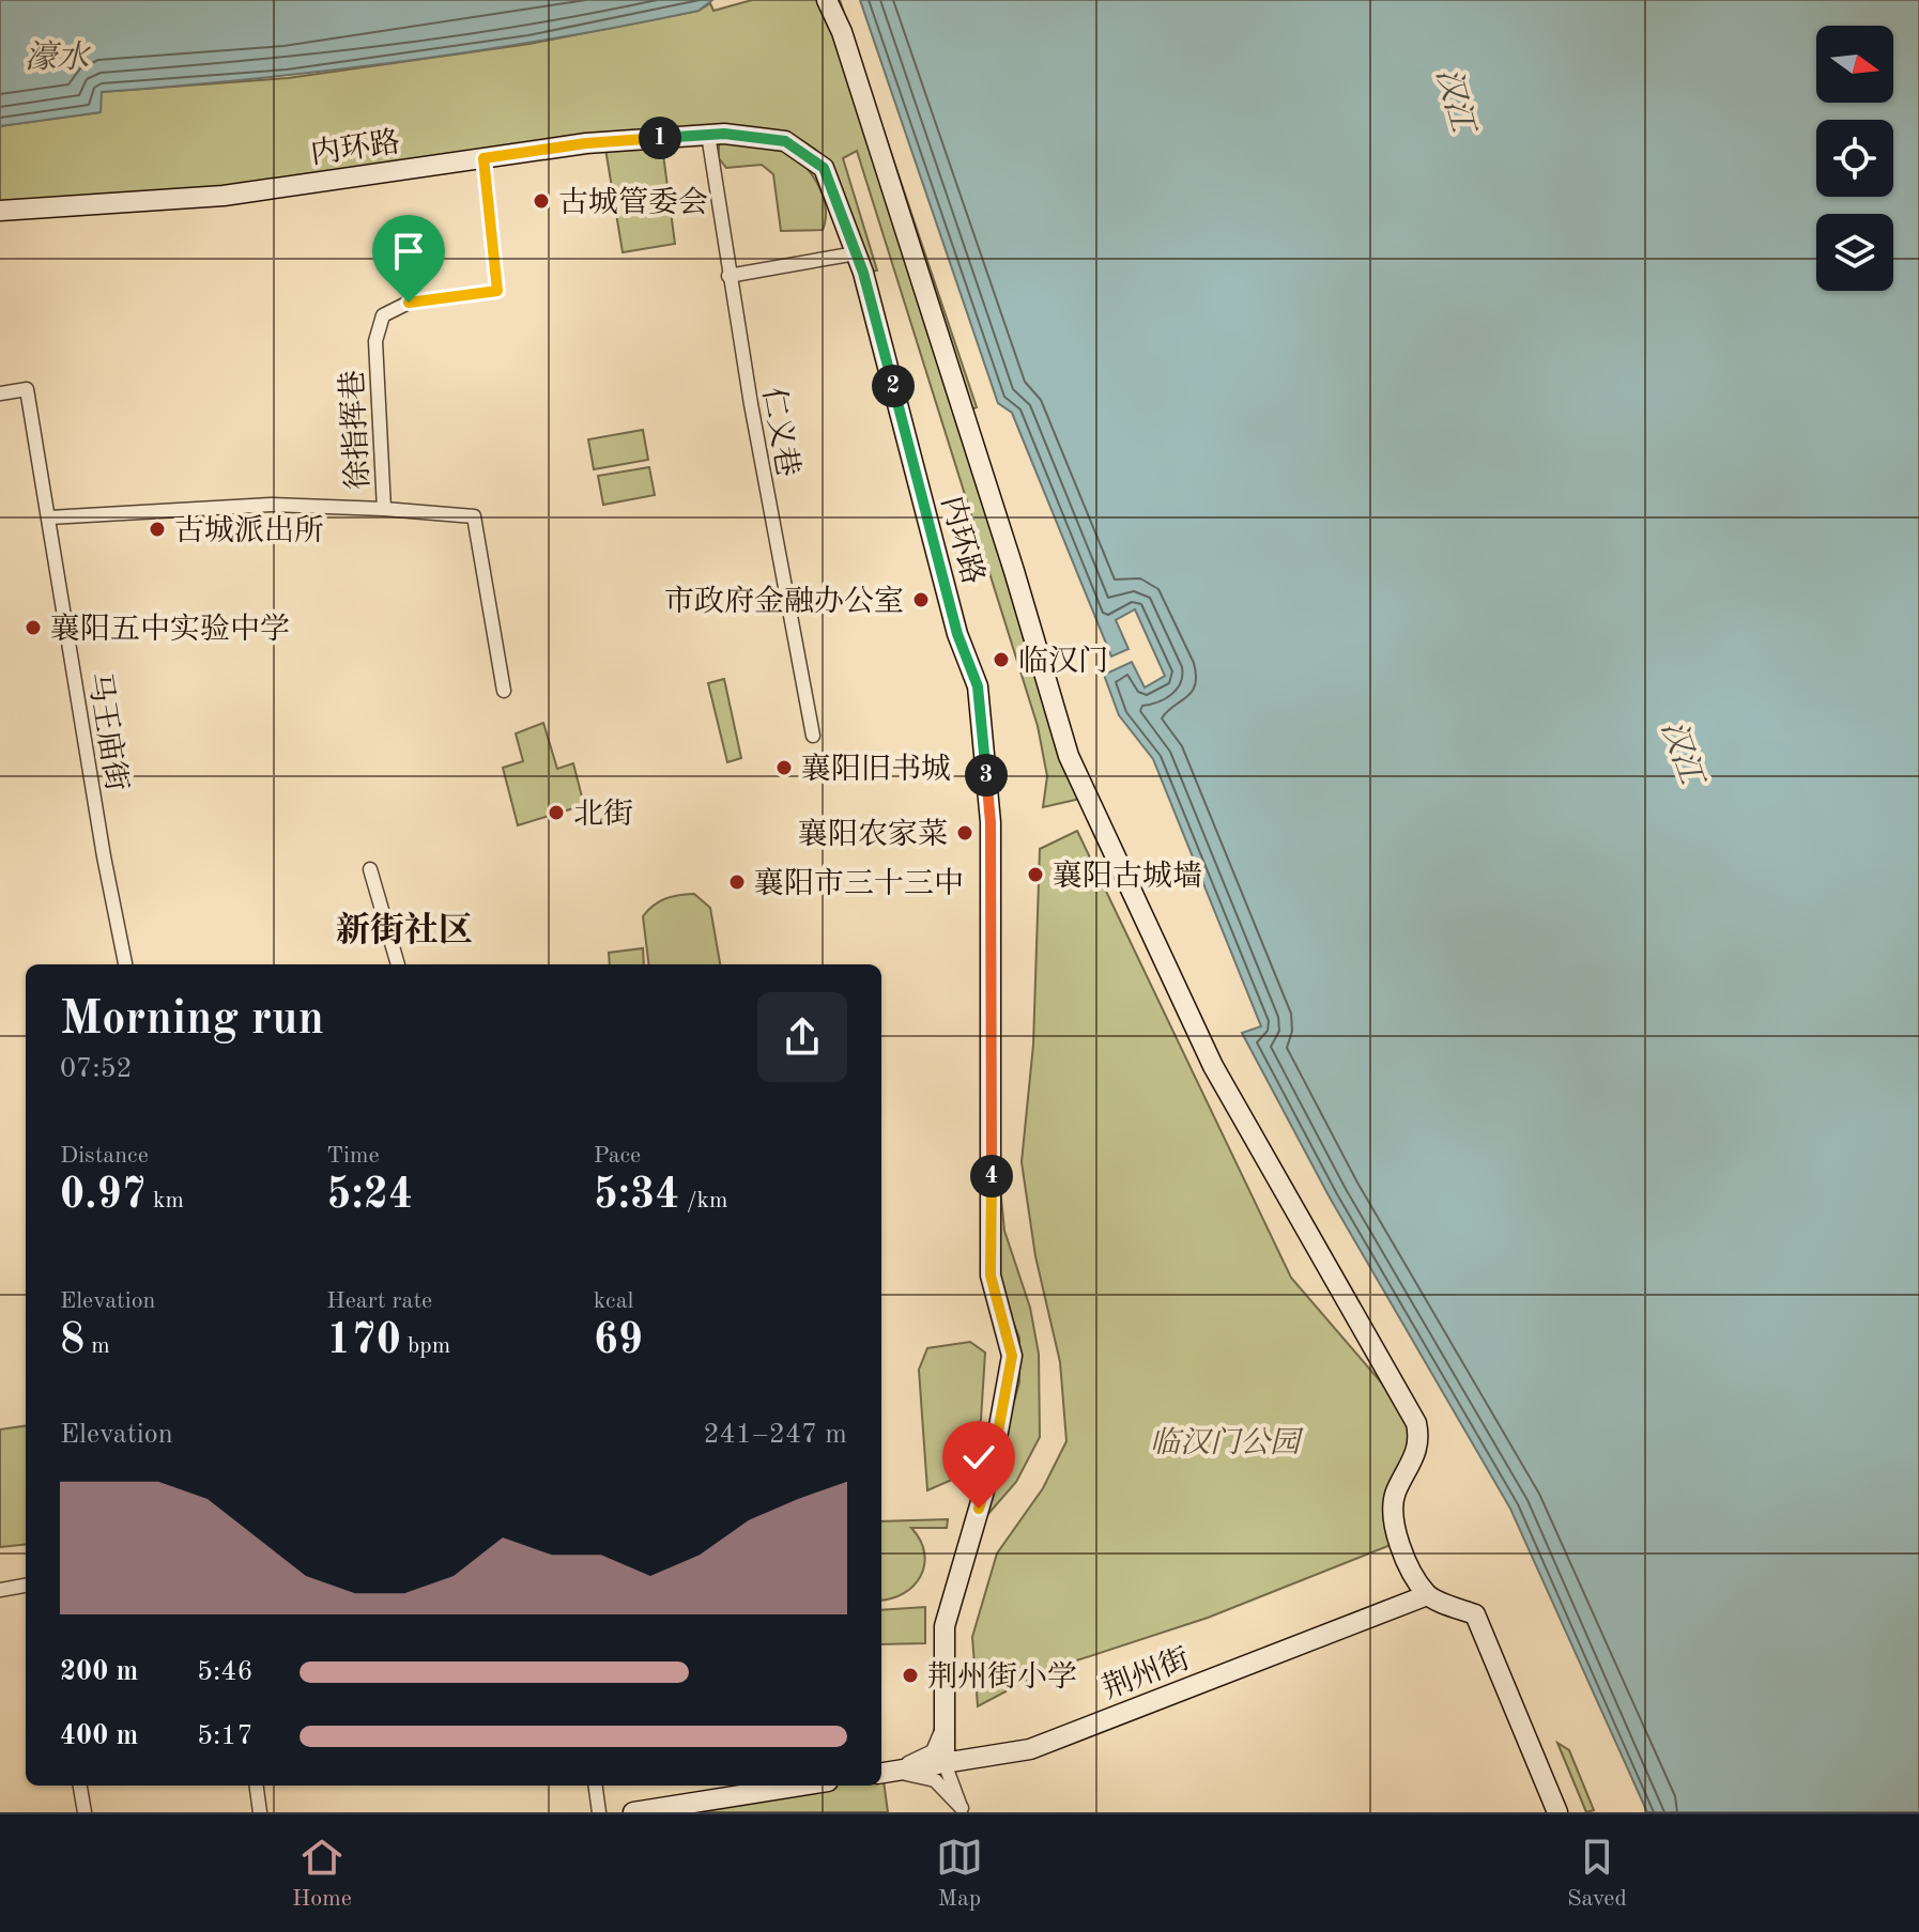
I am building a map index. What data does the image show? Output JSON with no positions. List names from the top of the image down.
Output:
{
  "streets": {
    "street": [
      "内环路",
      "徐指挥巷",
      "仁义巷",
      "马王庙街",
      "荆州街"
    ]
  },
  "crossings": [
    ["内环路", "徐指挥巷"],
    ["内环路", "仁义巷"],
    ["内环路", "荆州街"],
    ["徐指挥巷", "马王庙街"]
  ],
  "districts": ["新街社区"],
  "water": ["濠水", "汉江"],
  "parks": ["临汉门公园"],
  "places": [
    "古城管委会",
    "古城派出所",
    "市政府金融办公室",
    "襄阳五中实验中学",
    "临汉门",
    "襄阳旧书城",
    "北街",
    "襄阳农家菜",
    "襄阳古城墙",
    "襄阳市三十三中",
    "荆州街小学"
  ],
  "north": "right",
  "page": {
    "pins": [
      "1",
      "2",
      "3",
      "4"
    ],
    "heading": ["Morning run", "07:52"],
    "stats": [
      ["Distance", "0.97 km"],
      ["Time", "5:24"],
      ["Pace", "5:34 /km"],
      ["Elevation", "8 m"],
      ["Heart rate", "170 bpm"],
      ["kcal", "69"]
    ],
    "chart": ["Elevation", "241–247 m"],
    "list": [
      {
        "name": "200 m",
        "note": "5:46"
      },
      {
        "name": "400 m",
        "note": "5:17"
      }
    ],
    "tabs": ["Home", "Map", "Saved"]
  }
}
